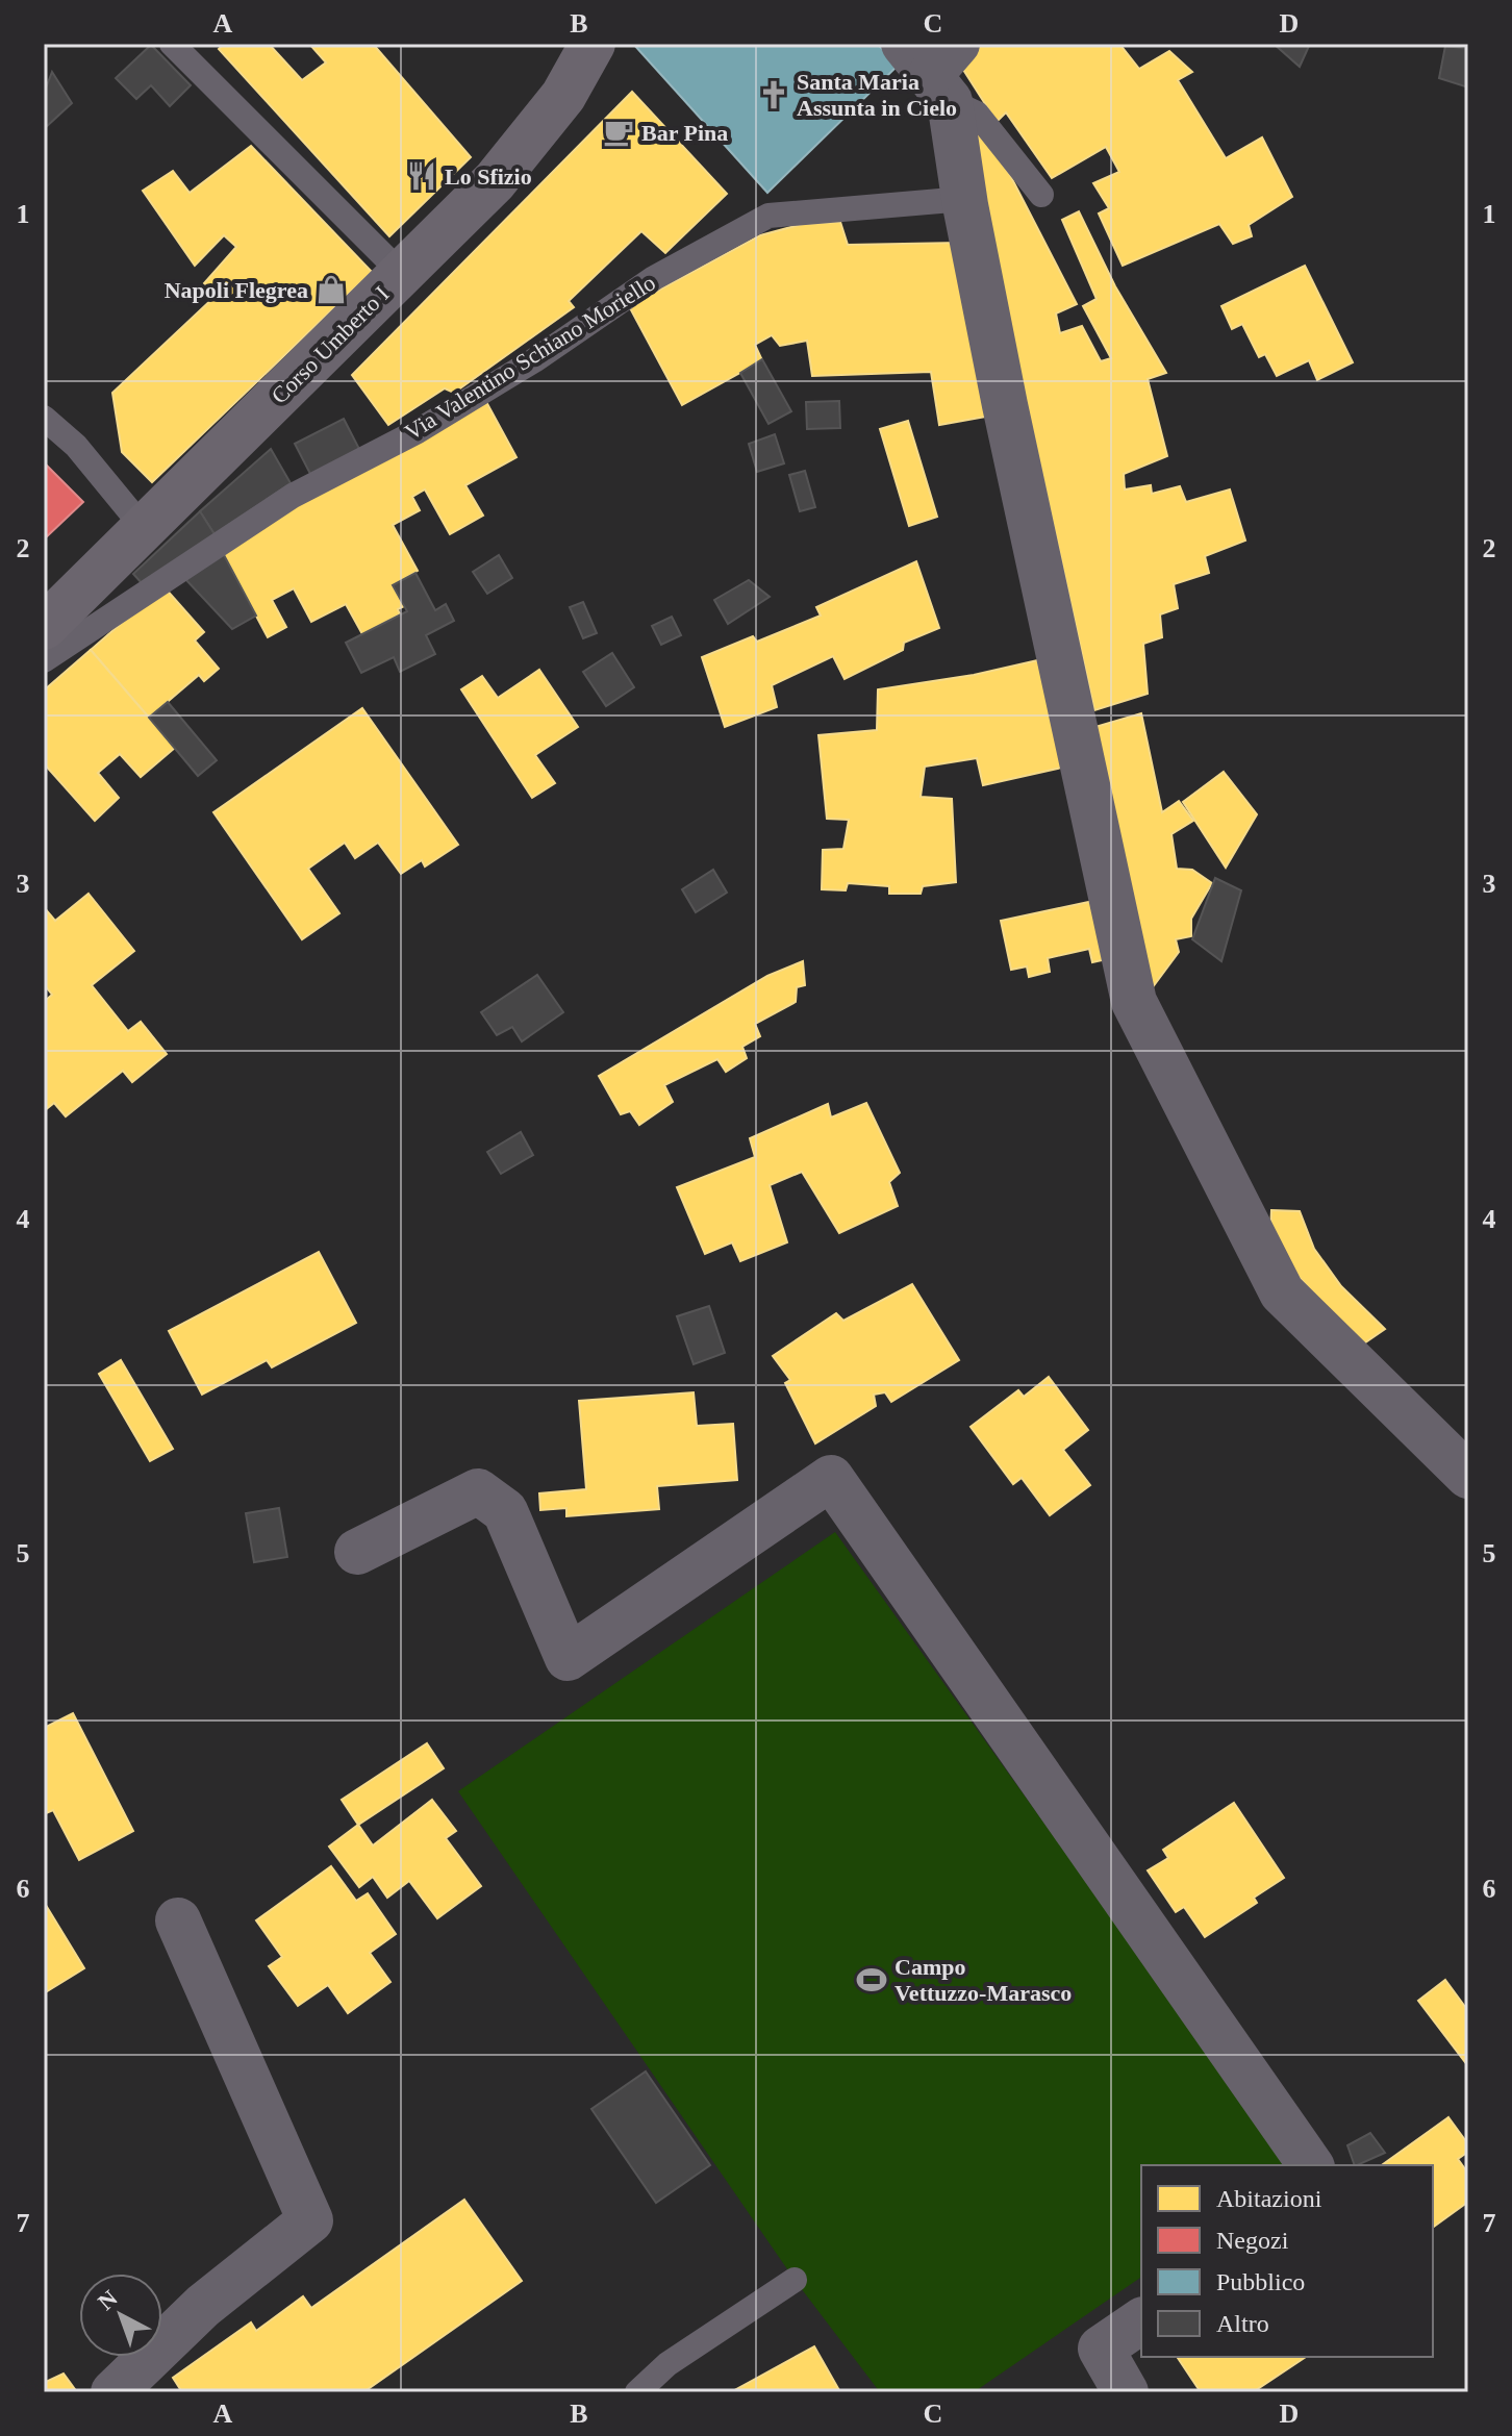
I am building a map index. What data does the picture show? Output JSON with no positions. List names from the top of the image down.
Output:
{
  "streets": {
    "street": ["Corso Umberto I"],
    "lane": ["Via Valentino Schiano Moriello"]
  },
  "places": {
    "church": ["Santa Maria Assunta in Cielo"],
    "cafe": ["Bar Pina"],
    "restaurant": ["Lo Sfizio"],
    "shop": ["Napoli Flegrea"],
    "sports": ["Campo Vettuzzo-Marasco"]
  },
  "legend": [
    "Abitazioni",
    "Negozi",
    "Pubblico",
    "Altro"
  ],
  "north": "top left",
  "grid": {
    "columns": [
      "A",
      "B",
      "C",
      "D"
    ],
    "rows": [
      "1",
      "2",
      "3",
      "4",
      "5",
      "6",
      "7"
    ]
  }
}
